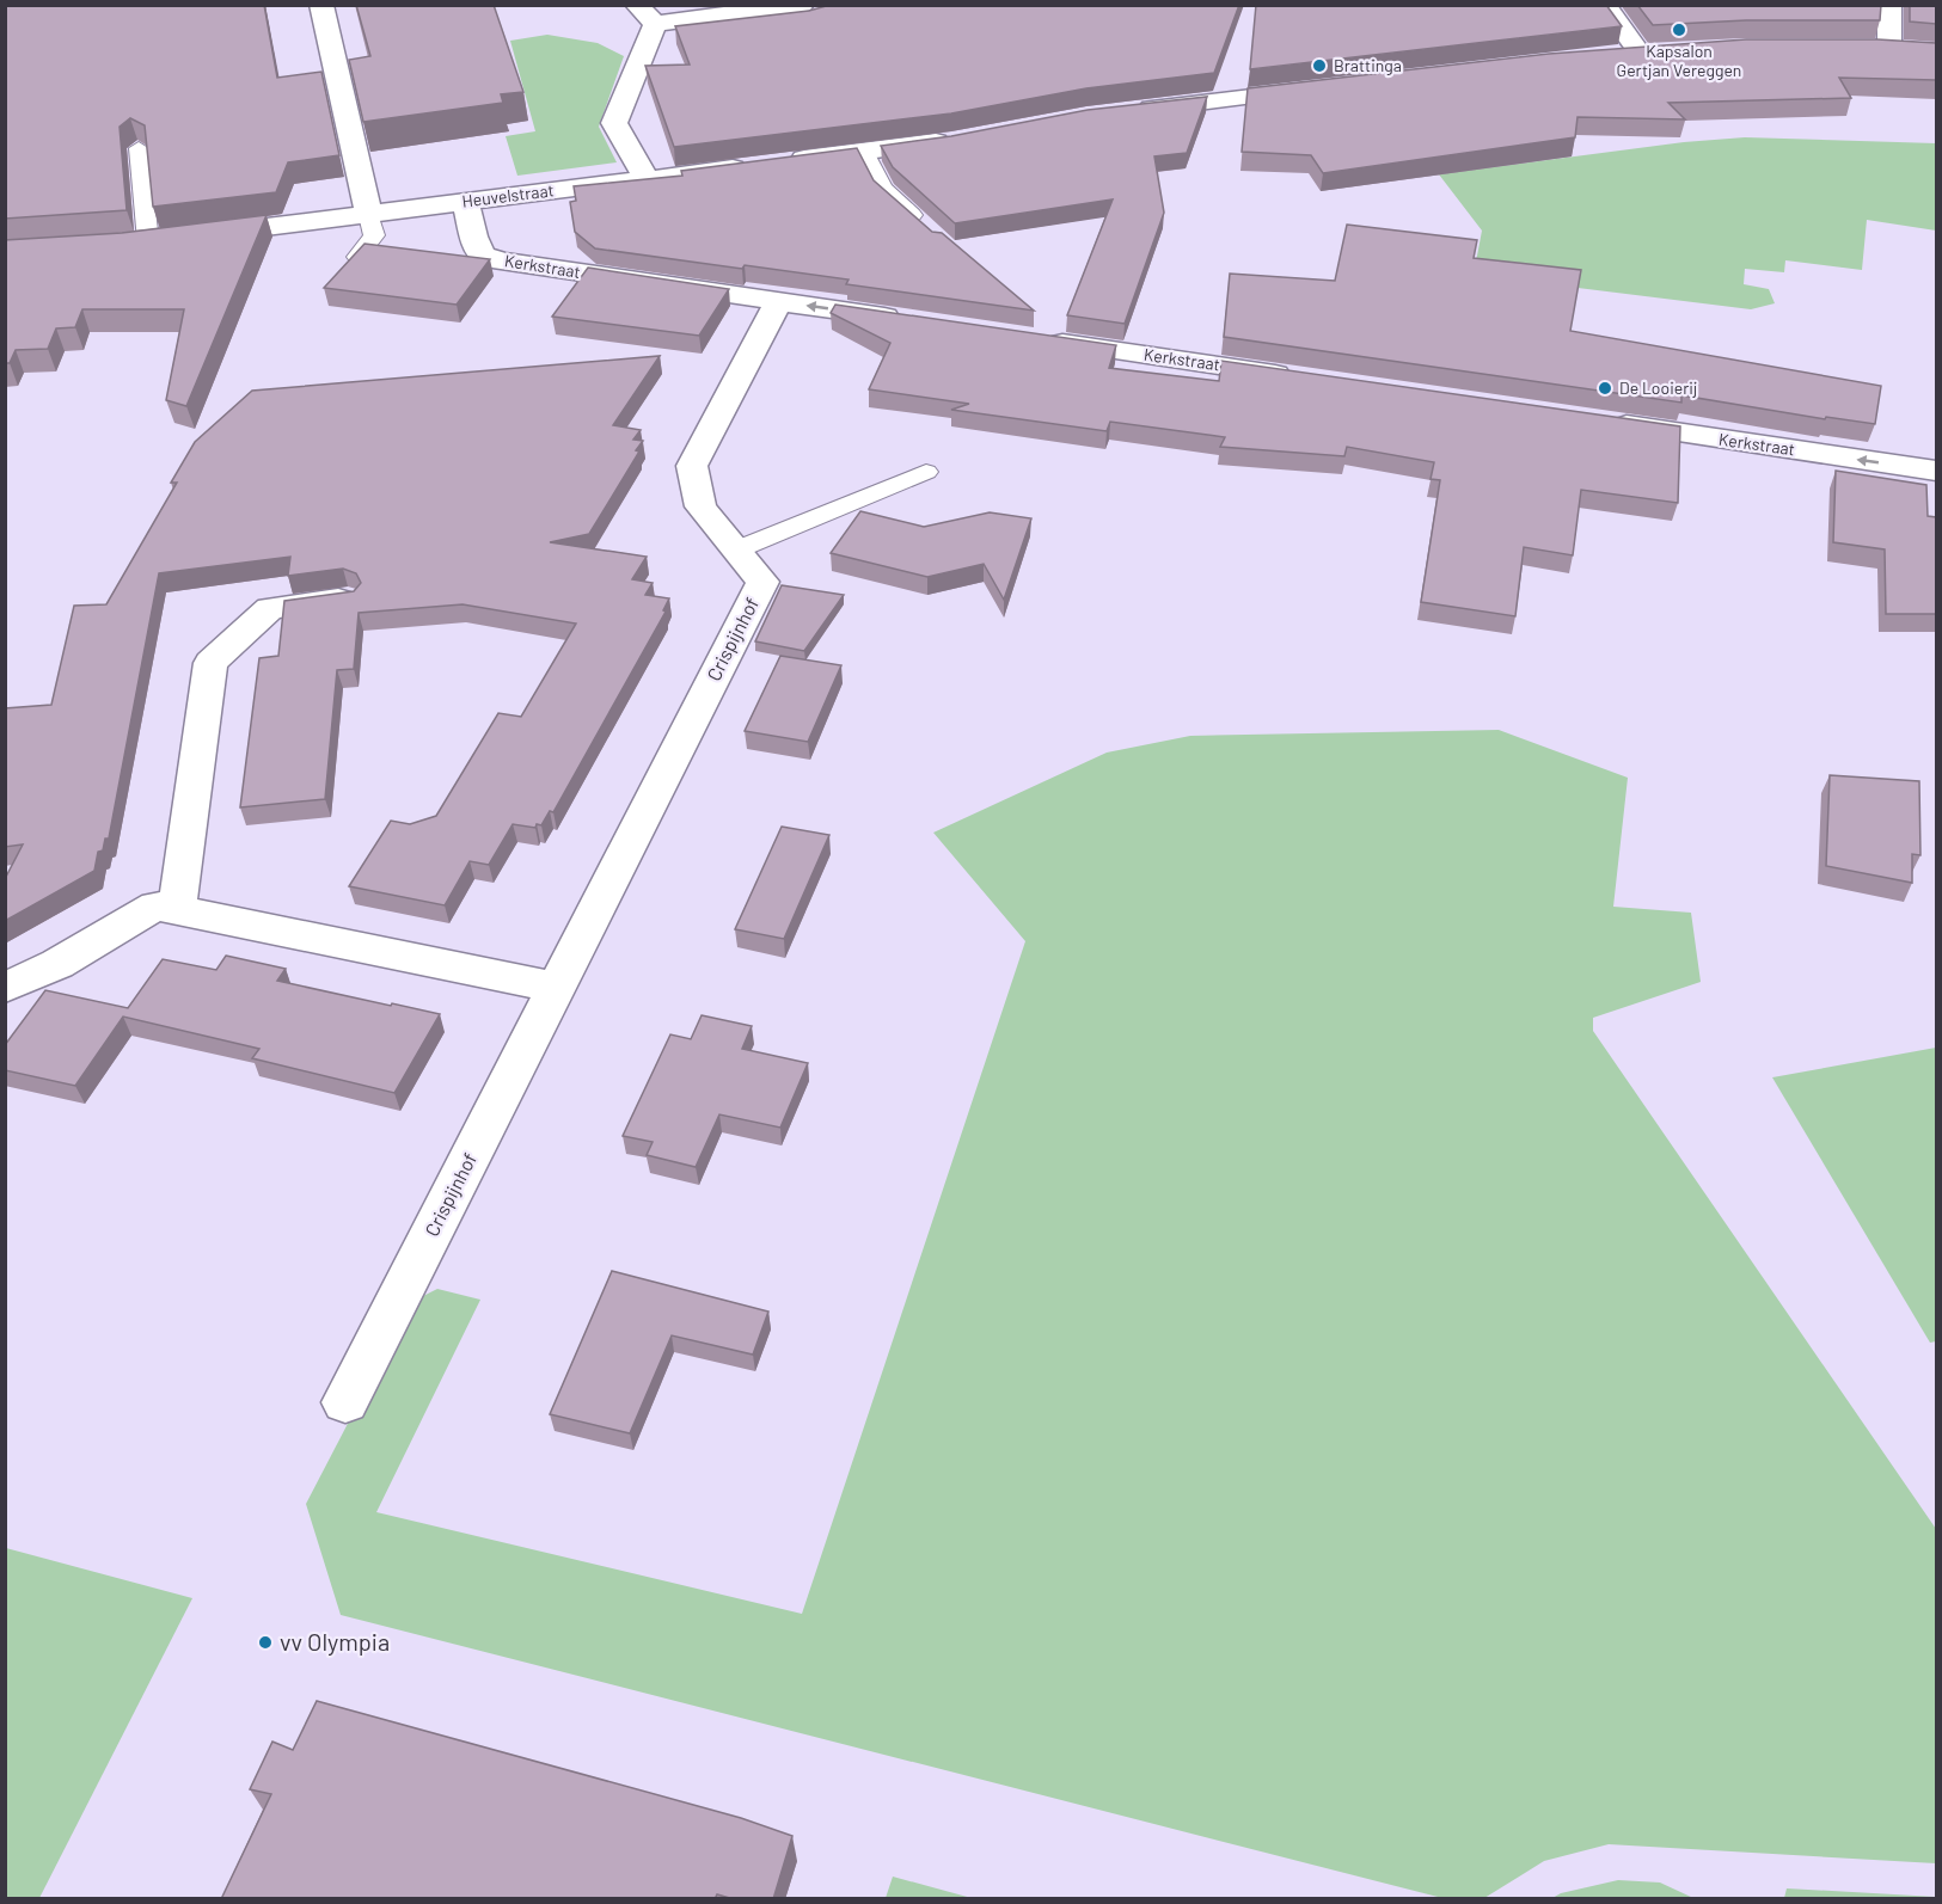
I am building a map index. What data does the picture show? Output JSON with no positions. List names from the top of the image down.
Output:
{
  "streets": {
    "street": ["Heuvelstraat", "Kerkstraat", "Crispijnhof"]
  },
  "crossings": [
    ["Heuvelstraat", "Kerkstraat"],
    ["Kerkstraat", "Crispijnhof"]
  ],
  "one_way": ["Kerkstraat"],
  "places": [
    "Kapsalon Gertjan Vereggen",
    "Brattinga",
    "De Looierij",
    "vv Olympia"
  ]
}
